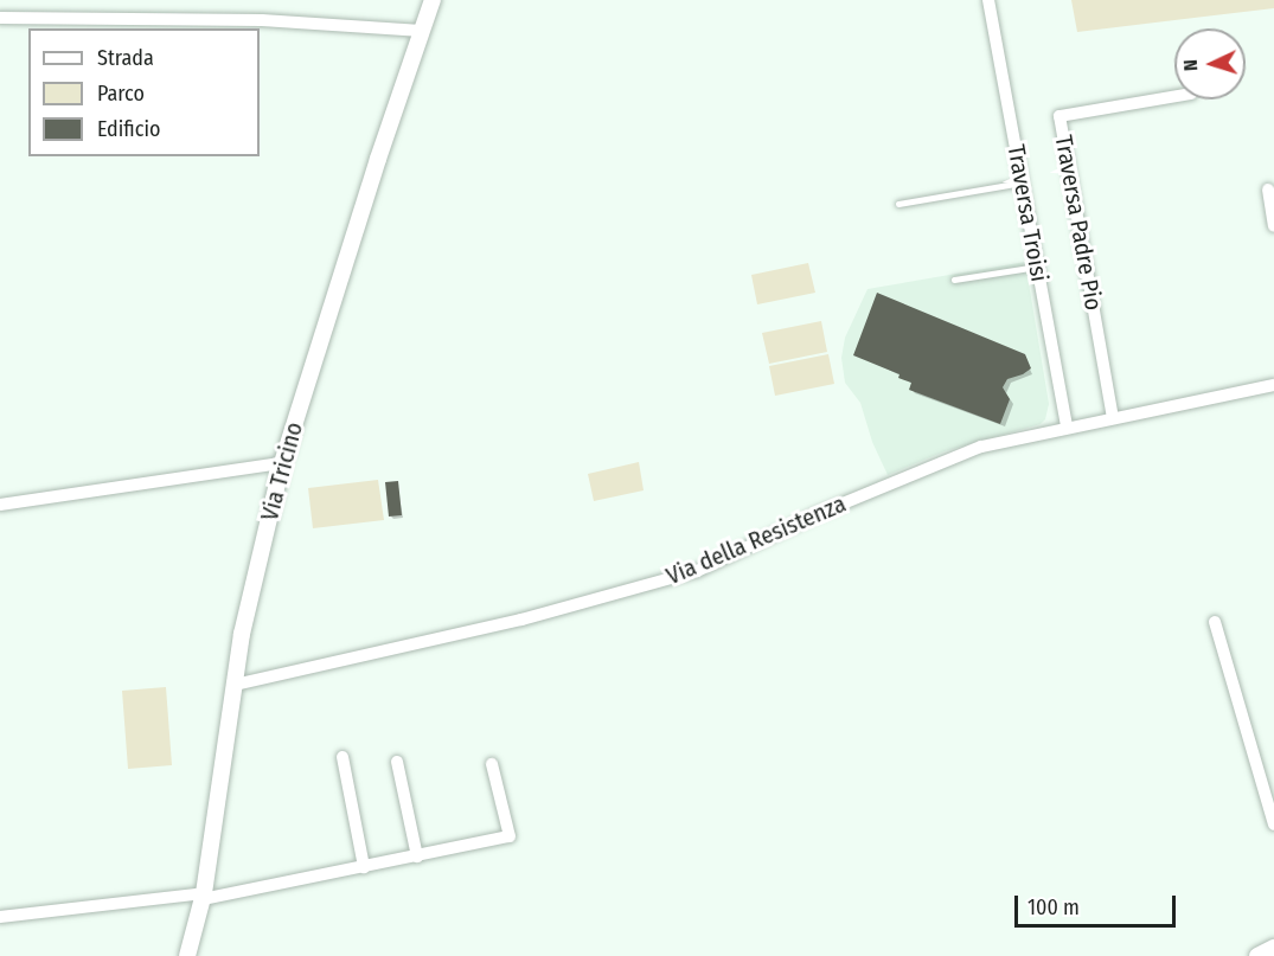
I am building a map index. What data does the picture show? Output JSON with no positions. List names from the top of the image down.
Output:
{
  "streets": {
    "street": [
      "Traversa Troisi",
      "Traversa Padre Pio",
      "Via Tricino",
      "Via della Resistenza"
    ]
  },
  "crossings": [
    ["Traversa Troisi", "Via della Resistenza"],
    ["Traversa Padre Pio", "Via della Resistenza"],
    ["Via Tricino", "Via della Resistenza"]
  ],
  "legend": ["Strada", "Parco", "Edificio"],
  "scale_bar": "100 m",
  "north": "left"
}
